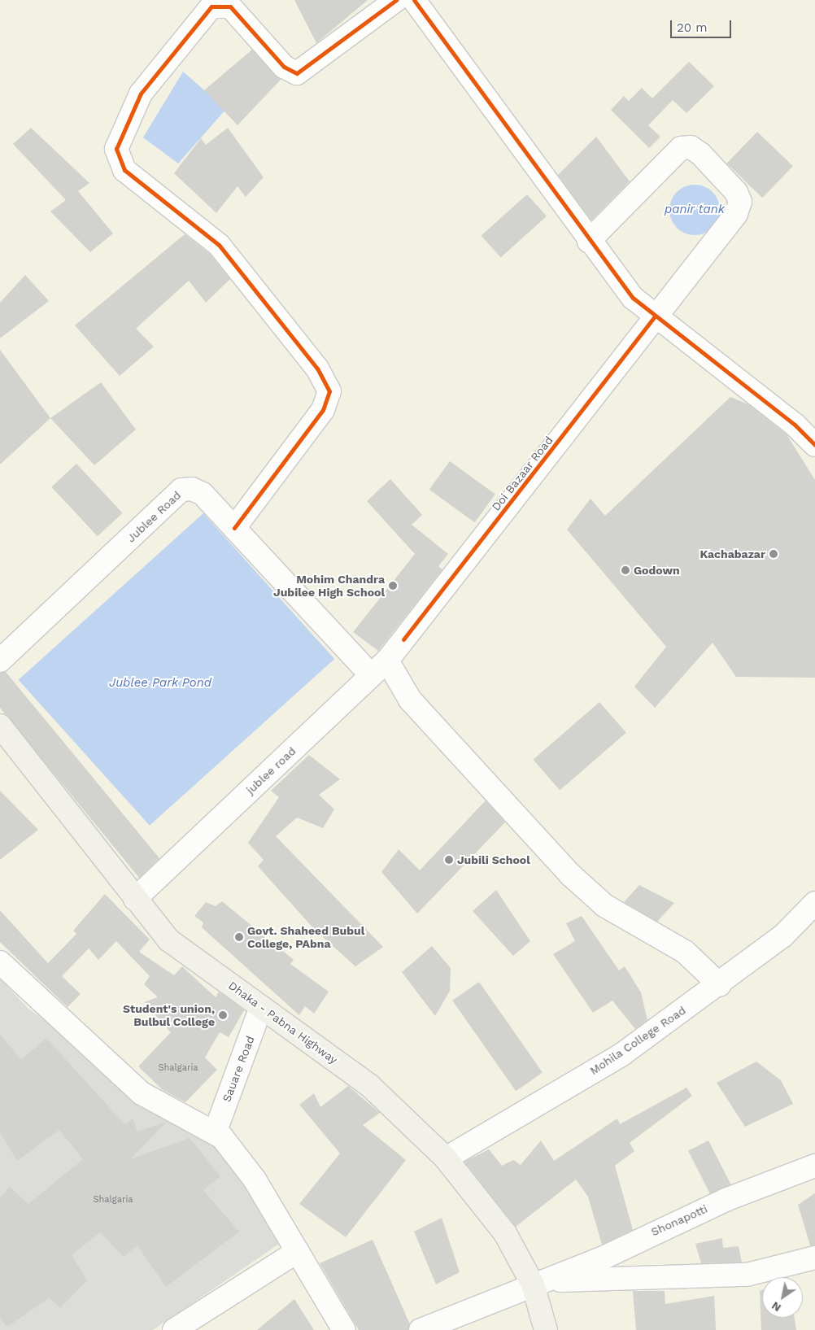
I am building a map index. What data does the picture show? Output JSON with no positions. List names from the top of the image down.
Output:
{
  "streets": {
    "main road": ["Dhaka - Pabna Highway"],
    "street": [
      "Doi Bazaar Road",
      "Jublee Road",
      "jublee road",
      "Mohila College Road",
      "Sauare Road",
      "Shonapotti"
    ]
  },
  "crossings": [
    ["Doi Bazaar Road", "jublee road"],
    ["Jublee Road", "jublee road"],
    ["jublee road", "Dhaka - Pabna Highway"],
    ["Dhaka - Pabna Highway", "Mohila College Road"],
    ["Dhaka - Pabna Highway", "Sauare Road"],
    ["Dhaka - Pabna Highway", "Shonapotti"]
  ],
  "water": ["panir tank", "Jublee Park Pond"],
  "places": [
    "Kachabazar",
    "Godown",
    "Mohim Chandra Jubilee High School",
    "Jubili School",
    "Govt. Shaheed Bubul College, PAbna",
    "Student's union, Bulbul College"
  ],
  "house_numbers": ["Shalgaria", "Shalgaria"],
  "scale_bar": "20 m",
  "north": "bottom left"
}
